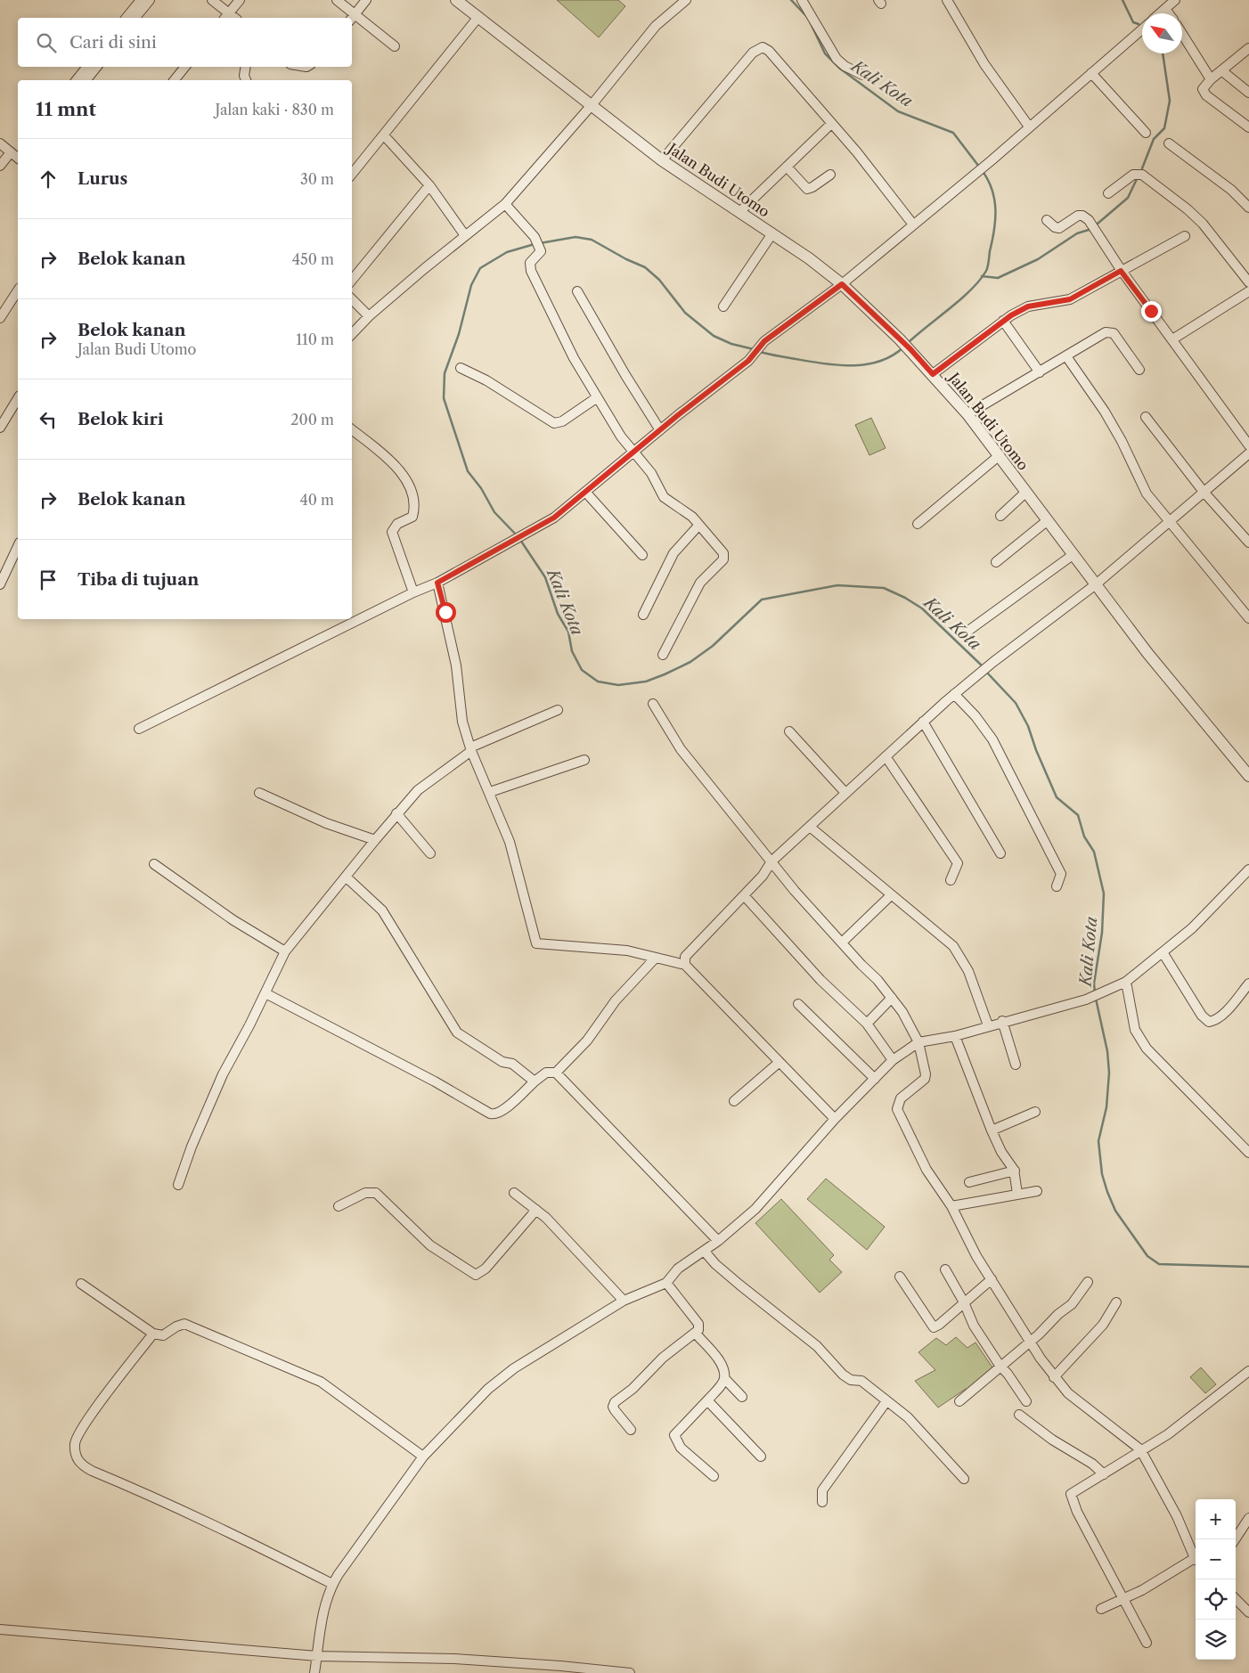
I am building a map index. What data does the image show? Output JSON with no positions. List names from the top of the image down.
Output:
{
  "streets": {
    "street": ["Jalan Budi Utomo"]
  },
  "water": ["Kali Kota"],
  "north": "top left",
  "page": {
    "search": "Cari di sini",
    "heading": ["11 mnt", "Jalan kaki · 830 m"],
    "list": [
      ["Lurus", "30 m"],
      ["Belok kanan", "450 m"],
      ["Belok kanan", "Jalan Budi Utomo", "110 m"],
      ["Belok kiri", "200 m"],
      ["Belok kanan", "40 m"],
      "Tiba di tujuan"
    ],
    "map_buttons": ["+", "−"]
  }
}
